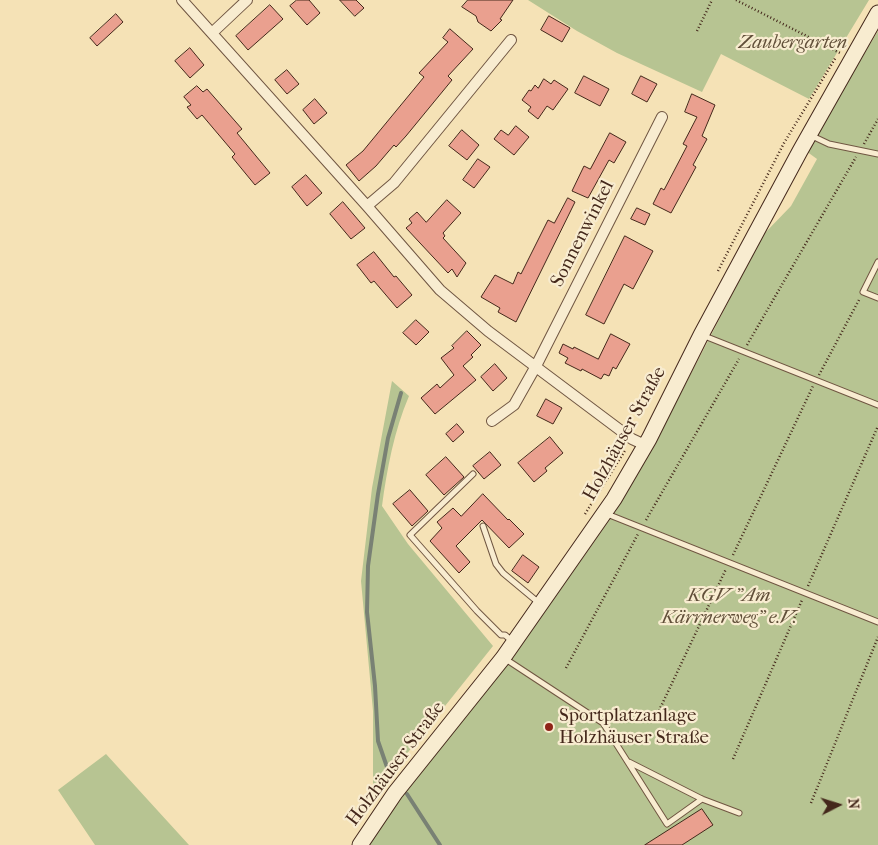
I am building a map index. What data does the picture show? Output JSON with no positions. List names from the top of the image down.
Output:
{
  "streets": {
    "main road": ["Holzhäuser Straße"],
    "street": ["Sonnenwinkel"]
  },
  "parks": ["Zaubergarten", "KGV \"Am Kärrnerweg\" e.V."],
  "places": ["Sportplatzanlage Holzhäuser Straße"],
  "north": "right"
}
